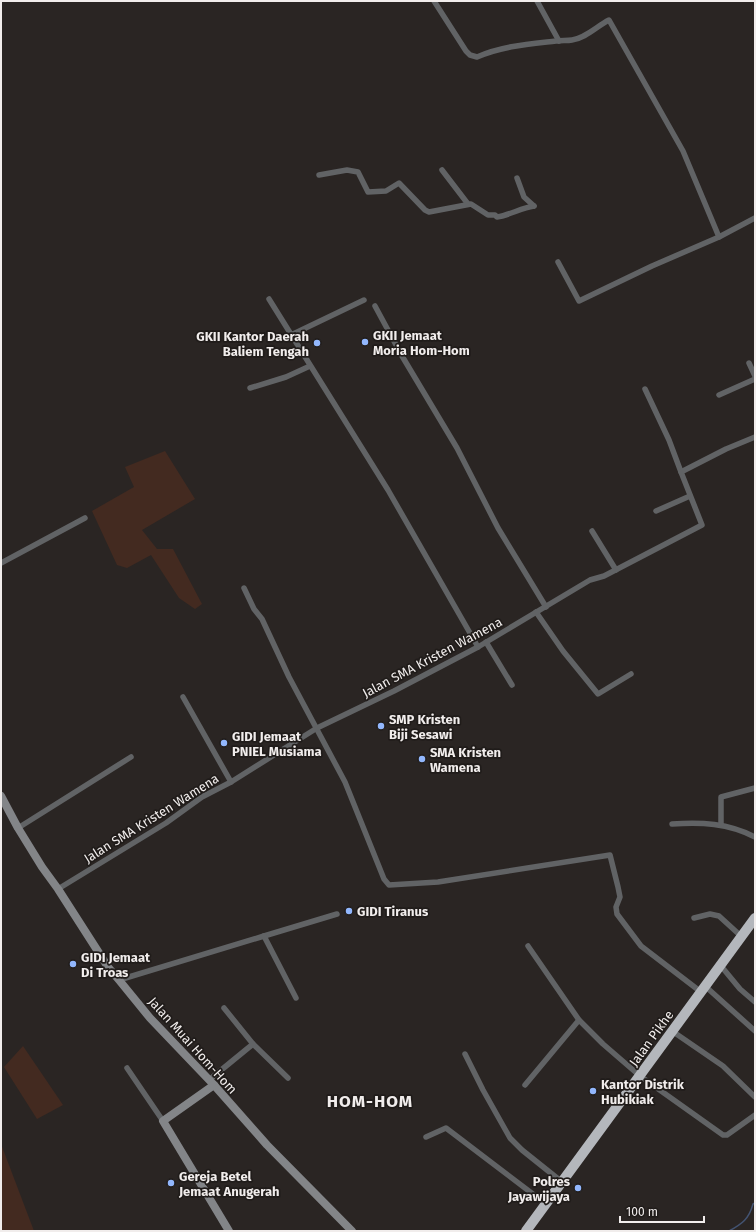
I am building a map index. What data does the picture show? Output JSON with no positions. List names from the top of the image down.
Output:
{
  "streets": {
    "highway": ["Jalan Pikhe"],
    "street": ["Jalan SMA Kristen Wamena", "Jalan Muai Hom-Hom"]
  },
  "crossings": [
    ["Jalan SMA Kristen Wamena", "Jalan Muai Hom-Hom"]
  ],
  "districts": ["HOM-HOM"],
  "places": [
    "GKII Jemaat Moria Hom-Hom",
    "GKII Kantor Daerah Baliem Tengah",
    "SMP Kristen Biji Sesawi",
    "GIDI Jemaat PNIEL Musiama",
    "SMA Kristen Wamena",
    "GIDI Tiranus",
    "GIDI Jemaat Di Troas",
    "Kantor Distrik Hubikiak",
    "Gereja Betel Jemaat Anugerah",
    "Polres Jayawijaya"
  ],
  "scale_bar": "100 m"
}
